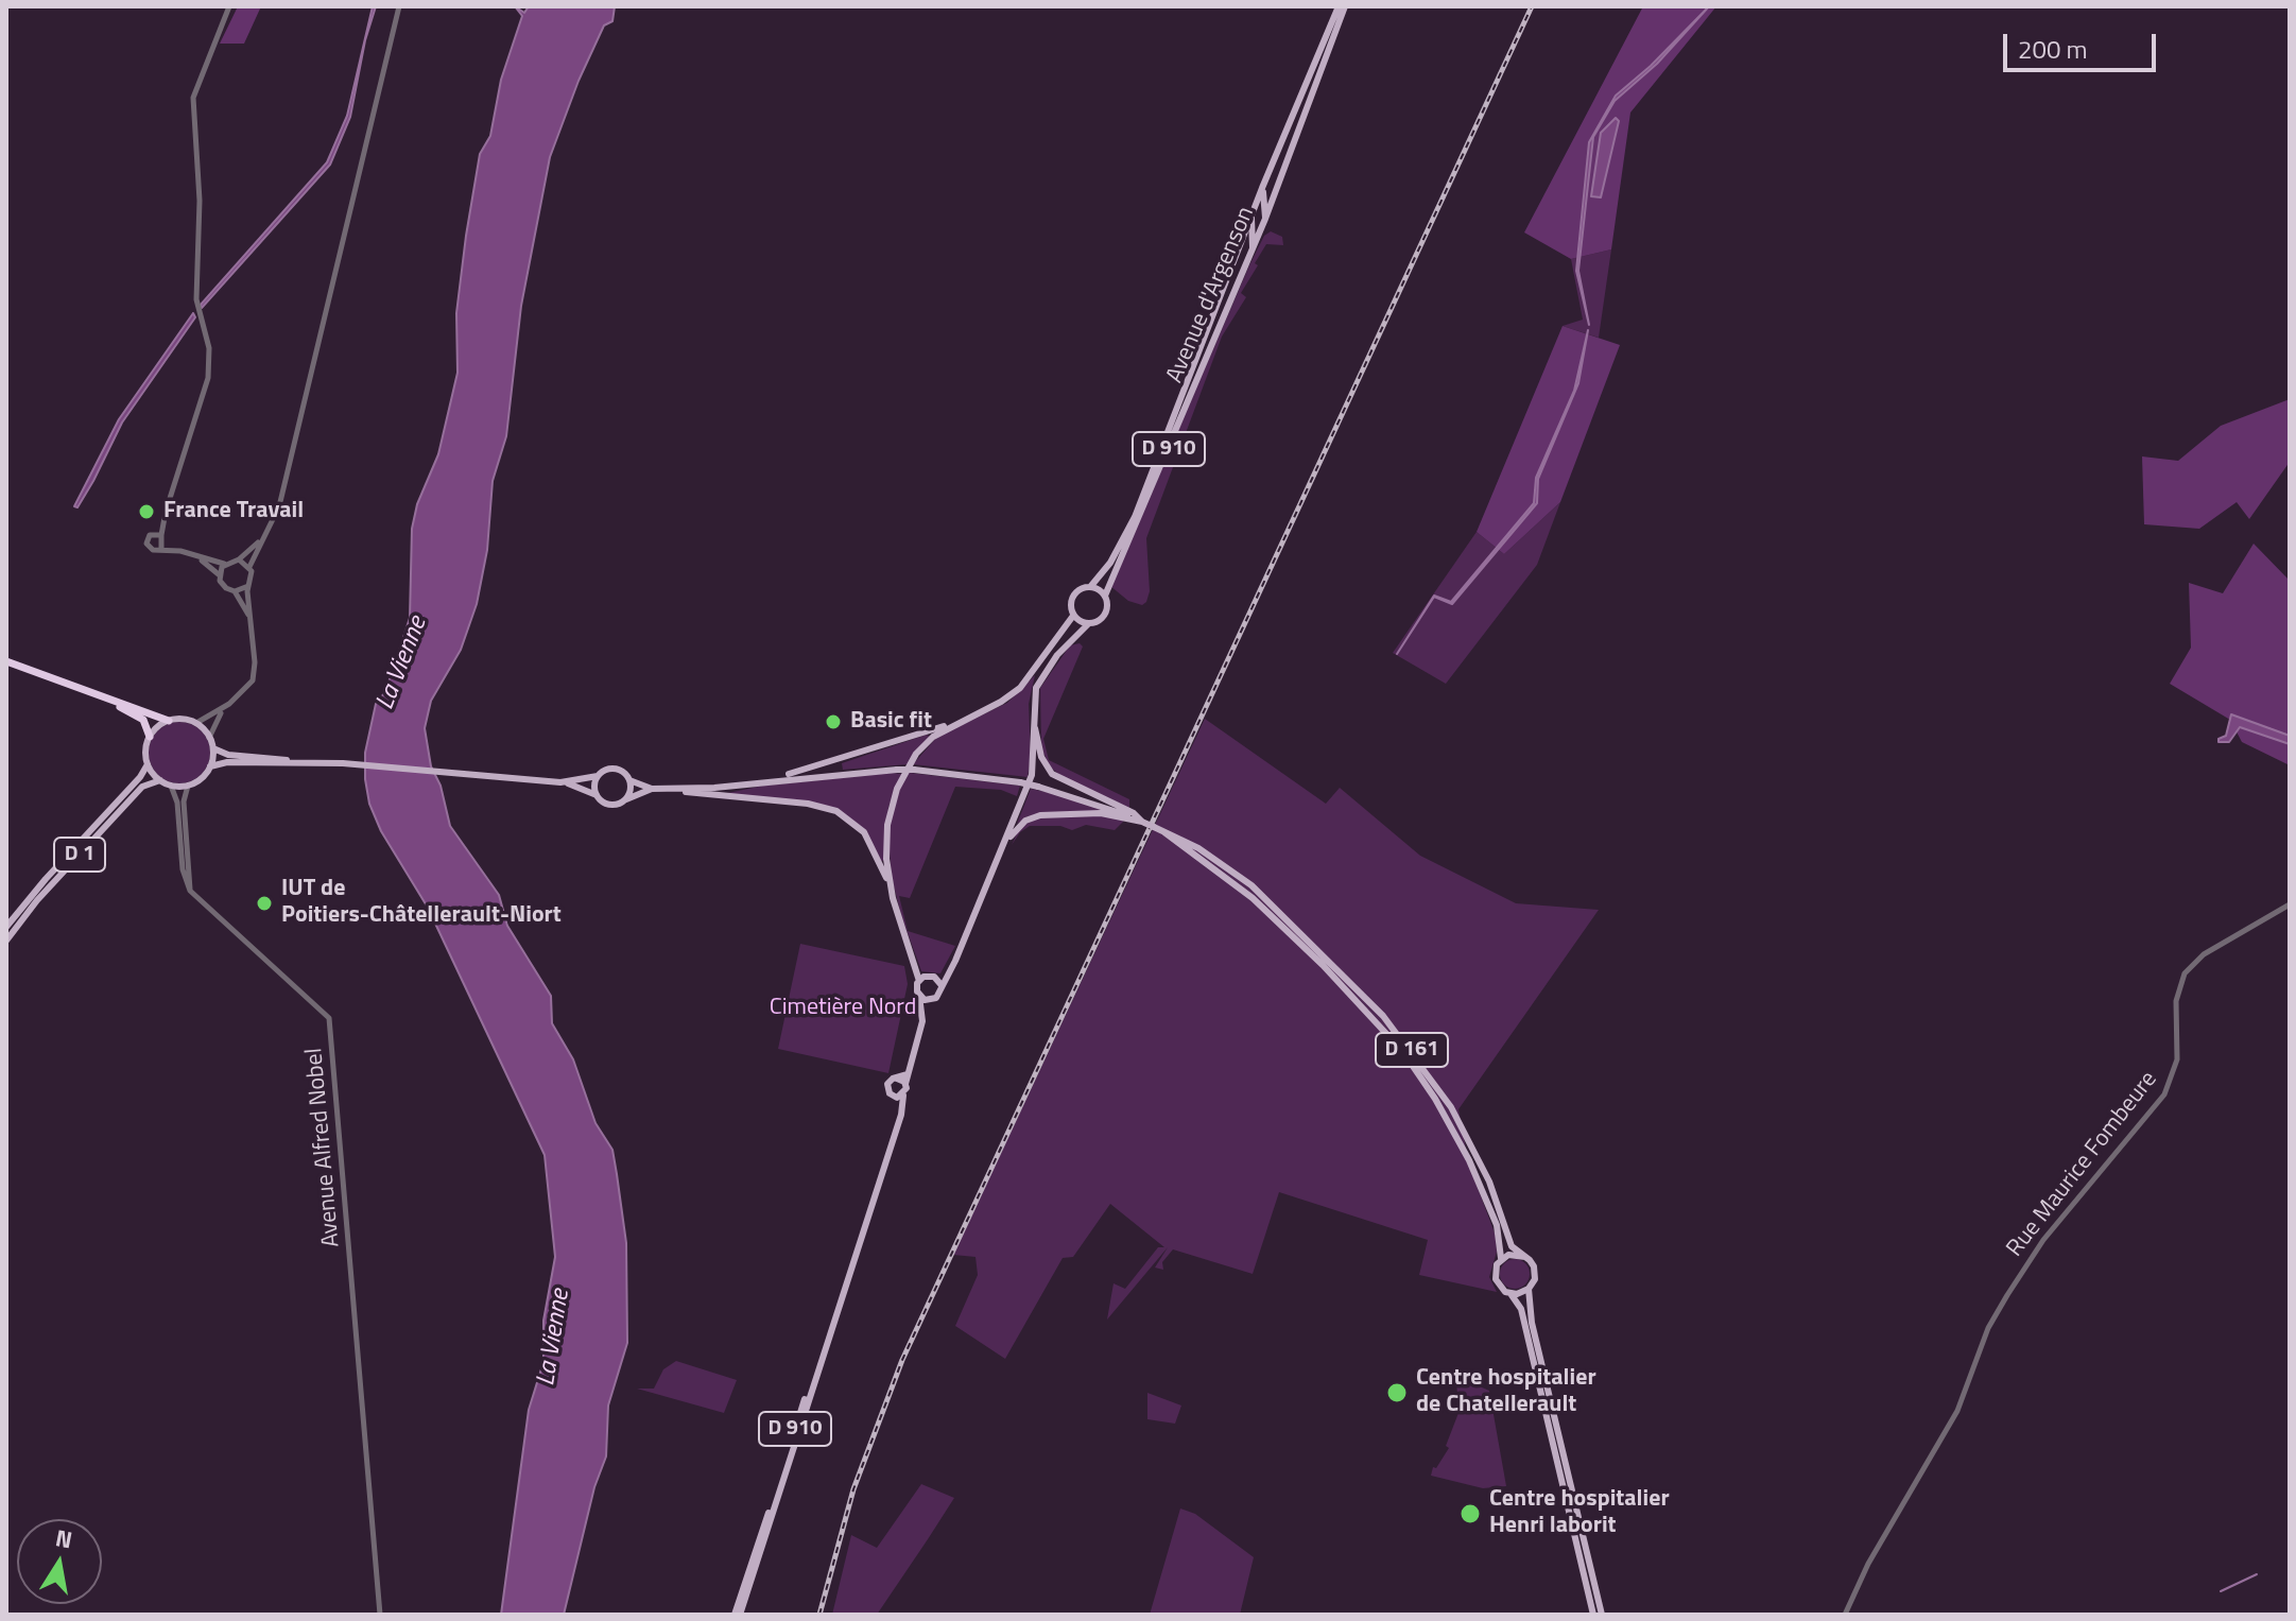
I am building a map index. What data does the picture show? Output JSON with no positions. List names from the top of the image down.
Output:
{
  "streets": {
    "main road": [
      "Avenue d'Argenson",
      "D 910",
      "D 1",
      "D 161"
    ],
    "street": ["Avenue Alfred Nobel", "Rue Maurice Fombeure"]
  },
  "water": ["La Vienne"],
  "parks": ["Cimetière Nord"],
  "places": [
    "France Travail",
    "Basic fit",
    "IUT de Poitiers-Châtellerault-Niort",
    "Centre hospitalier de Chatellerault",
    "Centre hospitalier Henri laborit"
  ],
  "scale_bar": "200 m",
  "north": "top"
}
